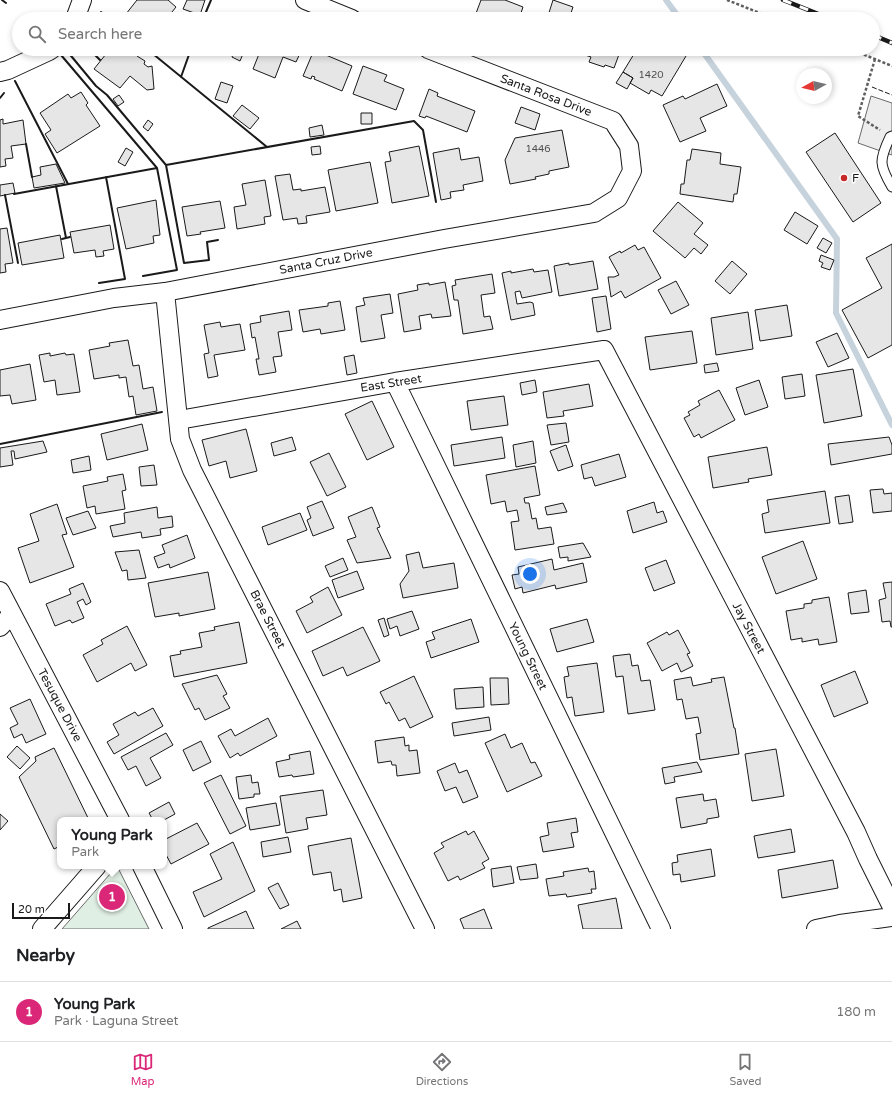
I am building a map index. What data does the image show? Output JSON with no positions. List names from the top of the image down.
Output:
{
  "streets": {
    "street": [
      "Santa Rosa Drive",
      "Santa Cruz Drive",
      "East Street",
      "Brae Street",
      "Jay Street",
      "Young Street",
      "Tesuque Drive"
    ]
  },
  "crossings": [
    ["Santa Rosa Drive", "Santa Cruz Drive"],
    ["Santa Cruz Drive", "Brae Street"],
    ["East Street", "Brae Street"],
    ["East Street", "Jay Street"],
    ["East Street", "Young Street"]
  ],
  "places": ["F"],
  "house_numbers": ["1420", "1446"],
  "scale_bar": "20 m",
  "north": "left",
  "page": {
    "search": "Search here",
    "popup": ["Young Park", "Park"],
    "pins": "1",
    "scale": "20 m",
    "heading": "Nearby",
    "list": [
      {
        "mark": "1",
        "name": "Young Park",
        "note": "Park · Laguna Street",
        "value": "180 m"
      }
    ],
    "nav": ["Map", "Directions", "Saved"]
  }
}
